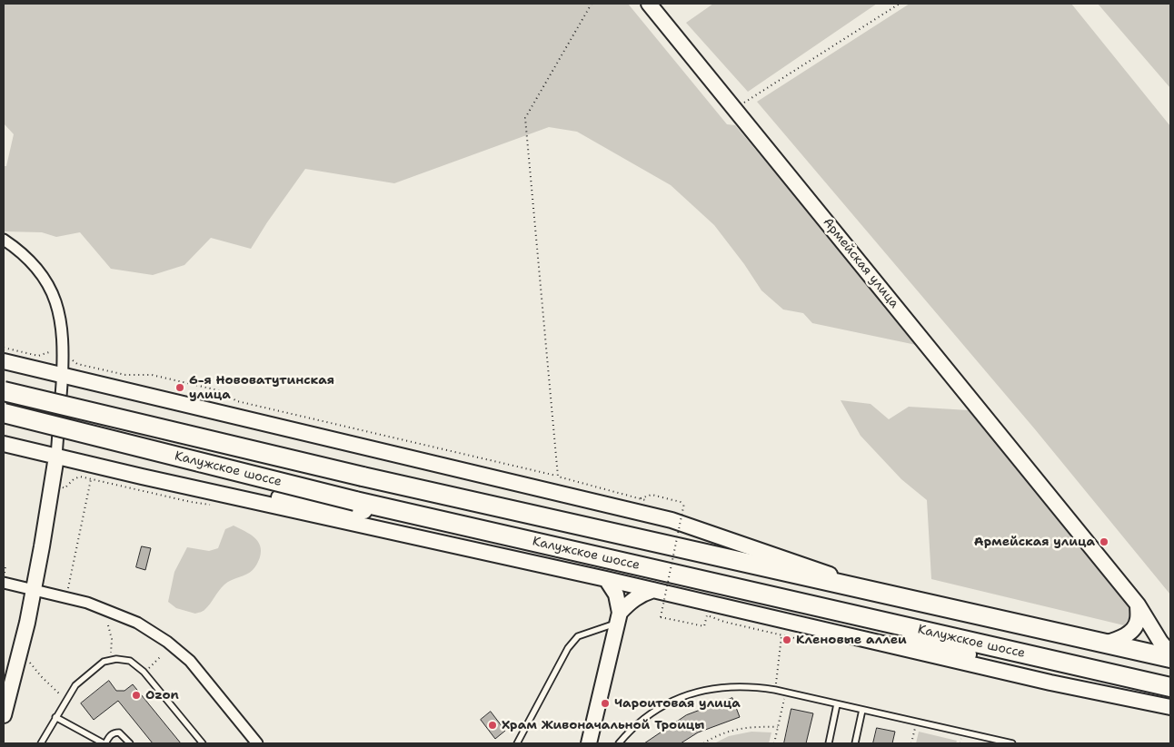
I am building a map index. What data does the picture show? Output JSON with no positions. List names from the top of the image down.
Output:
{
  "streets": {
    "highway": ["Калужское шоссе"],
    "street": ["Армейская улица"]
  },
  "places": [
    "6-я Нововатутинская улица",
    "Армейская улица",
    "Кленовые аллеи",
    "Ozon",
    "Чароитовая улица",
    "Храм Живоначальной Троицы"
  ]
}
